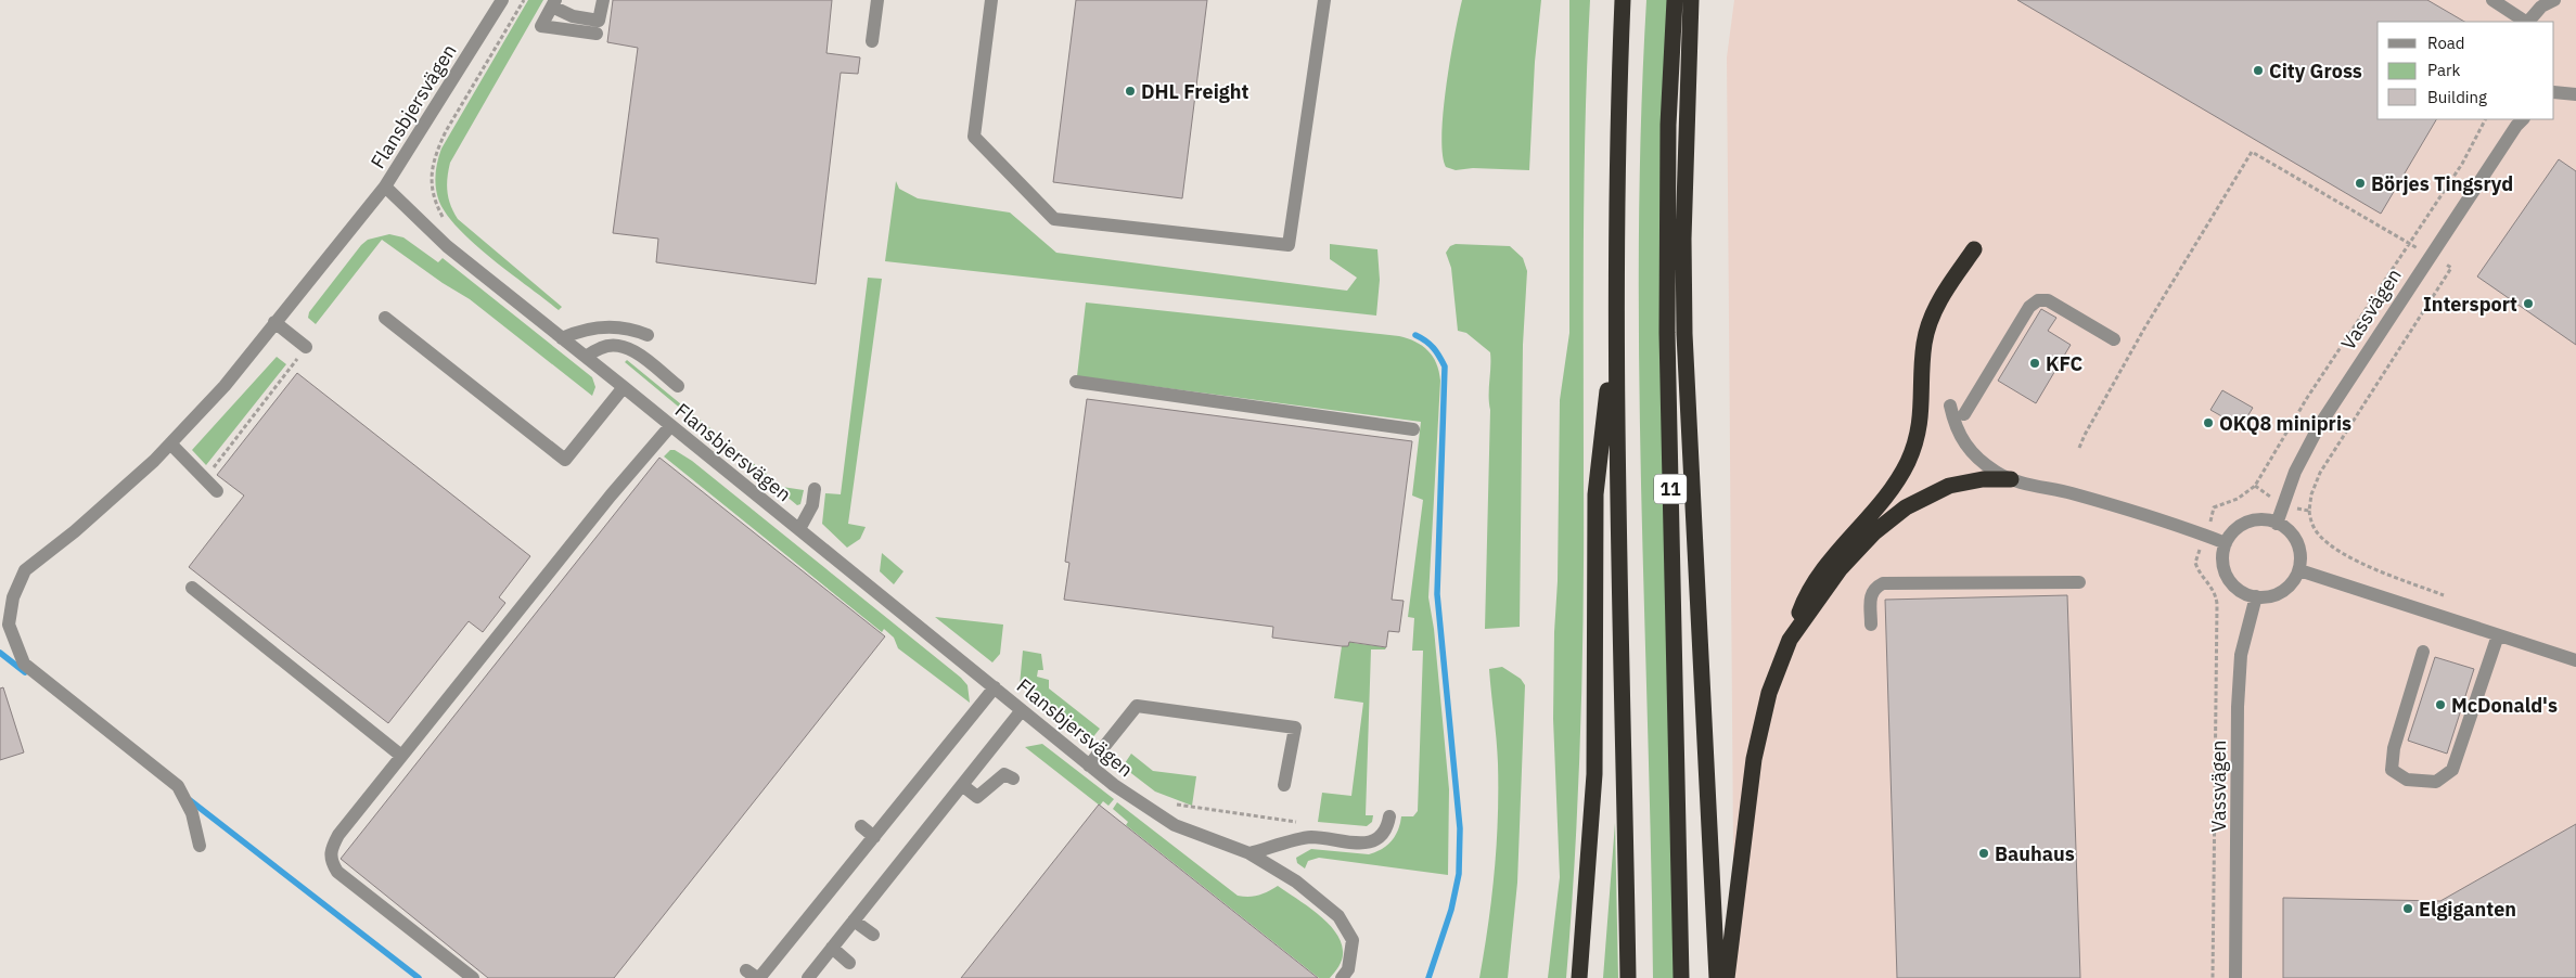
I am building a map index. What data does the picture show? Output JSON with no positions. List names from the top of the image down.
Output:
{
  "streets": {
    "highway": ["11"],
    "street": ["Flansbjersvägen", "Vassvägen"]
  },
  "places": [
    "City Gross",
    "DHL Freight",
    "Börjes Tingsryd",
    "Intersport",
    "KFC",
    "OKQ8 minipris",
    "McDonald's",
    "Bauhaus",
    "Elgiganten"
  ],
  "legend": ["Road", "Park", "Building"]
}
